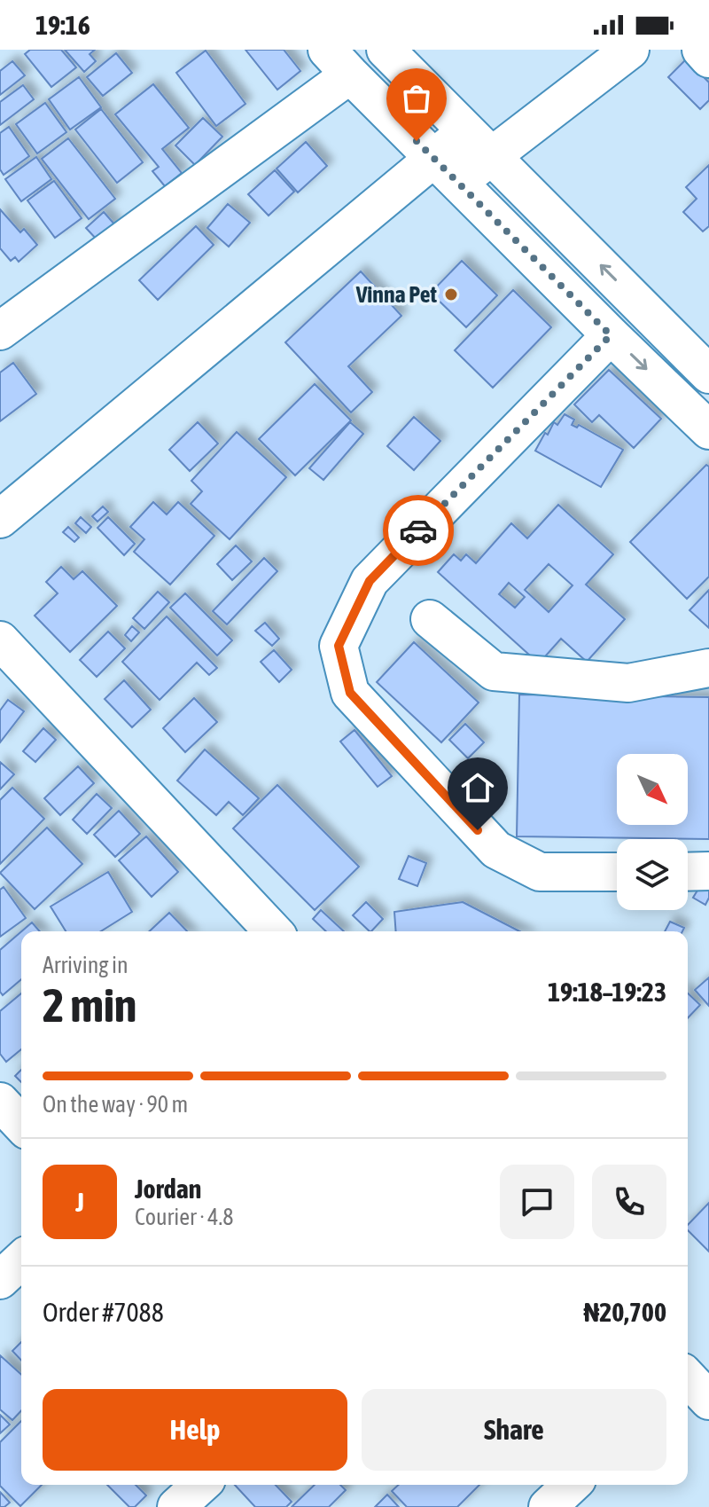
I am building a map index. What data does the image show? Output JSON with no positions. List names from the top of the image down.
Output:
{
  "places": ["Vinna Pet"],
  "north": "bottom right",
  "page": {
    "status": "19:16",
    "heading": ["2 min", "Arriving in", "19:18–19:23"],
    "panel": [
      "Jordan",
      "Courier · 4.8",
      "Order #7088",
      "₦20,700"
    ],
    "bar": "On the way · 90 m",
    "round": "J",
    "buttons": ["Help", "Share"]
  }
}
